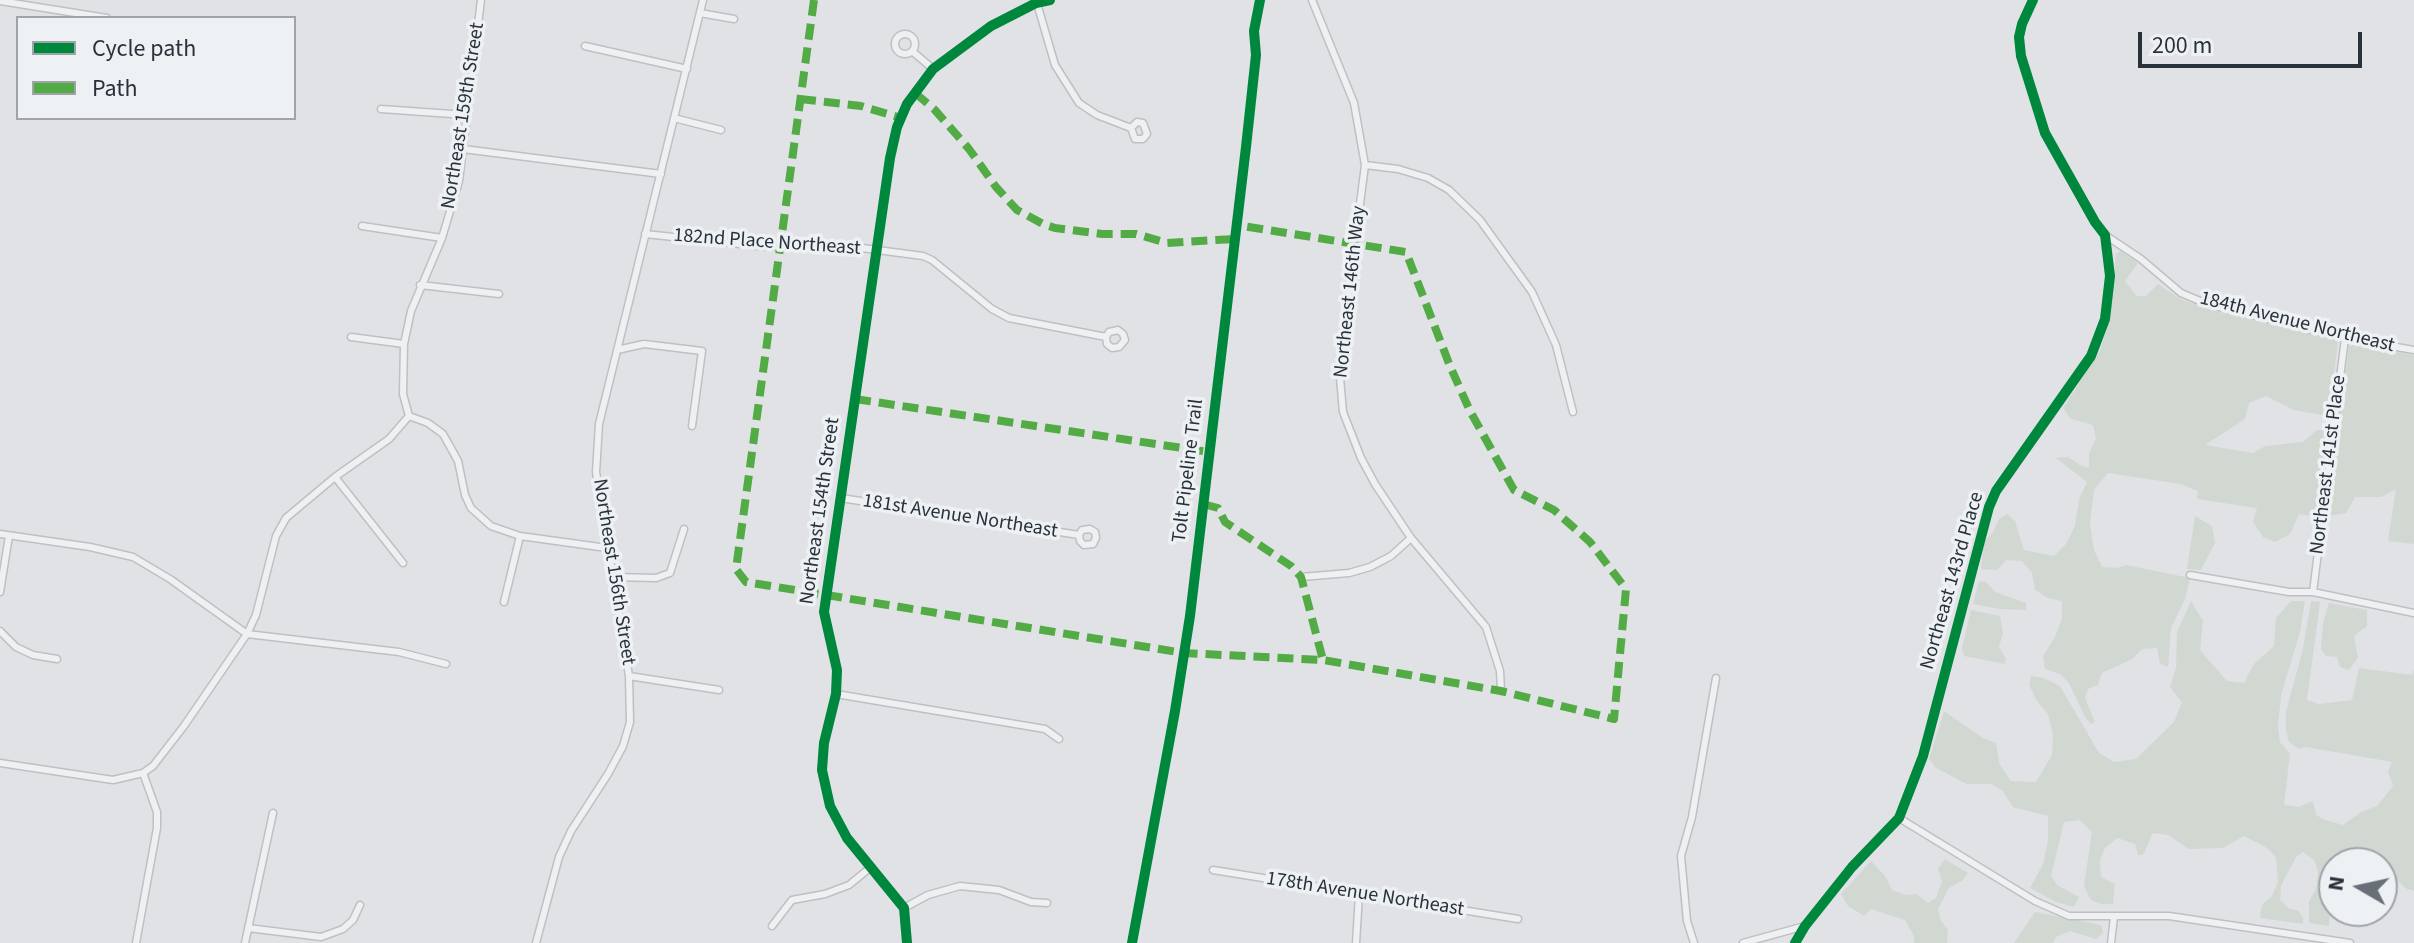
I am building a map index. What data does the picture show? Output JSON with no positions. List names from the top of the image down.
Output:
{
  "streets": {
    "street": [
      "Northeast 159th Street",
      "182nd Place Northeast",
      "Northeast 146th Way",
      "184th Avenue Northeast",
      "Northeast 141st Place",
      "Northeast 154th Street",
      "181st Avenue Northeast",
      "Northeast 156th Street",
      "Northeast 143rd Place",
      "178th Avenue Northeast"
    ],
    "cycle path": ["Tolt Pipeline Trail"]
  },
  "crossings": [
    ["182nd Place Northeast", "Northeast 154th Street"],
    ["182nd Place Northeast", "Northeast 156th Street"],
    ["184th Avenue Northeast", "Northeast 141st Place"],
    ["184th Avenue Northeast", "Northeast 143rd Place"],
    ["Northeast 154th Street", "181st Avenue Northeast"]
  ],
  "legend": ["Cycle path", "Path"],
  "scale_bar": "200 m",
  "north": "left"
}
